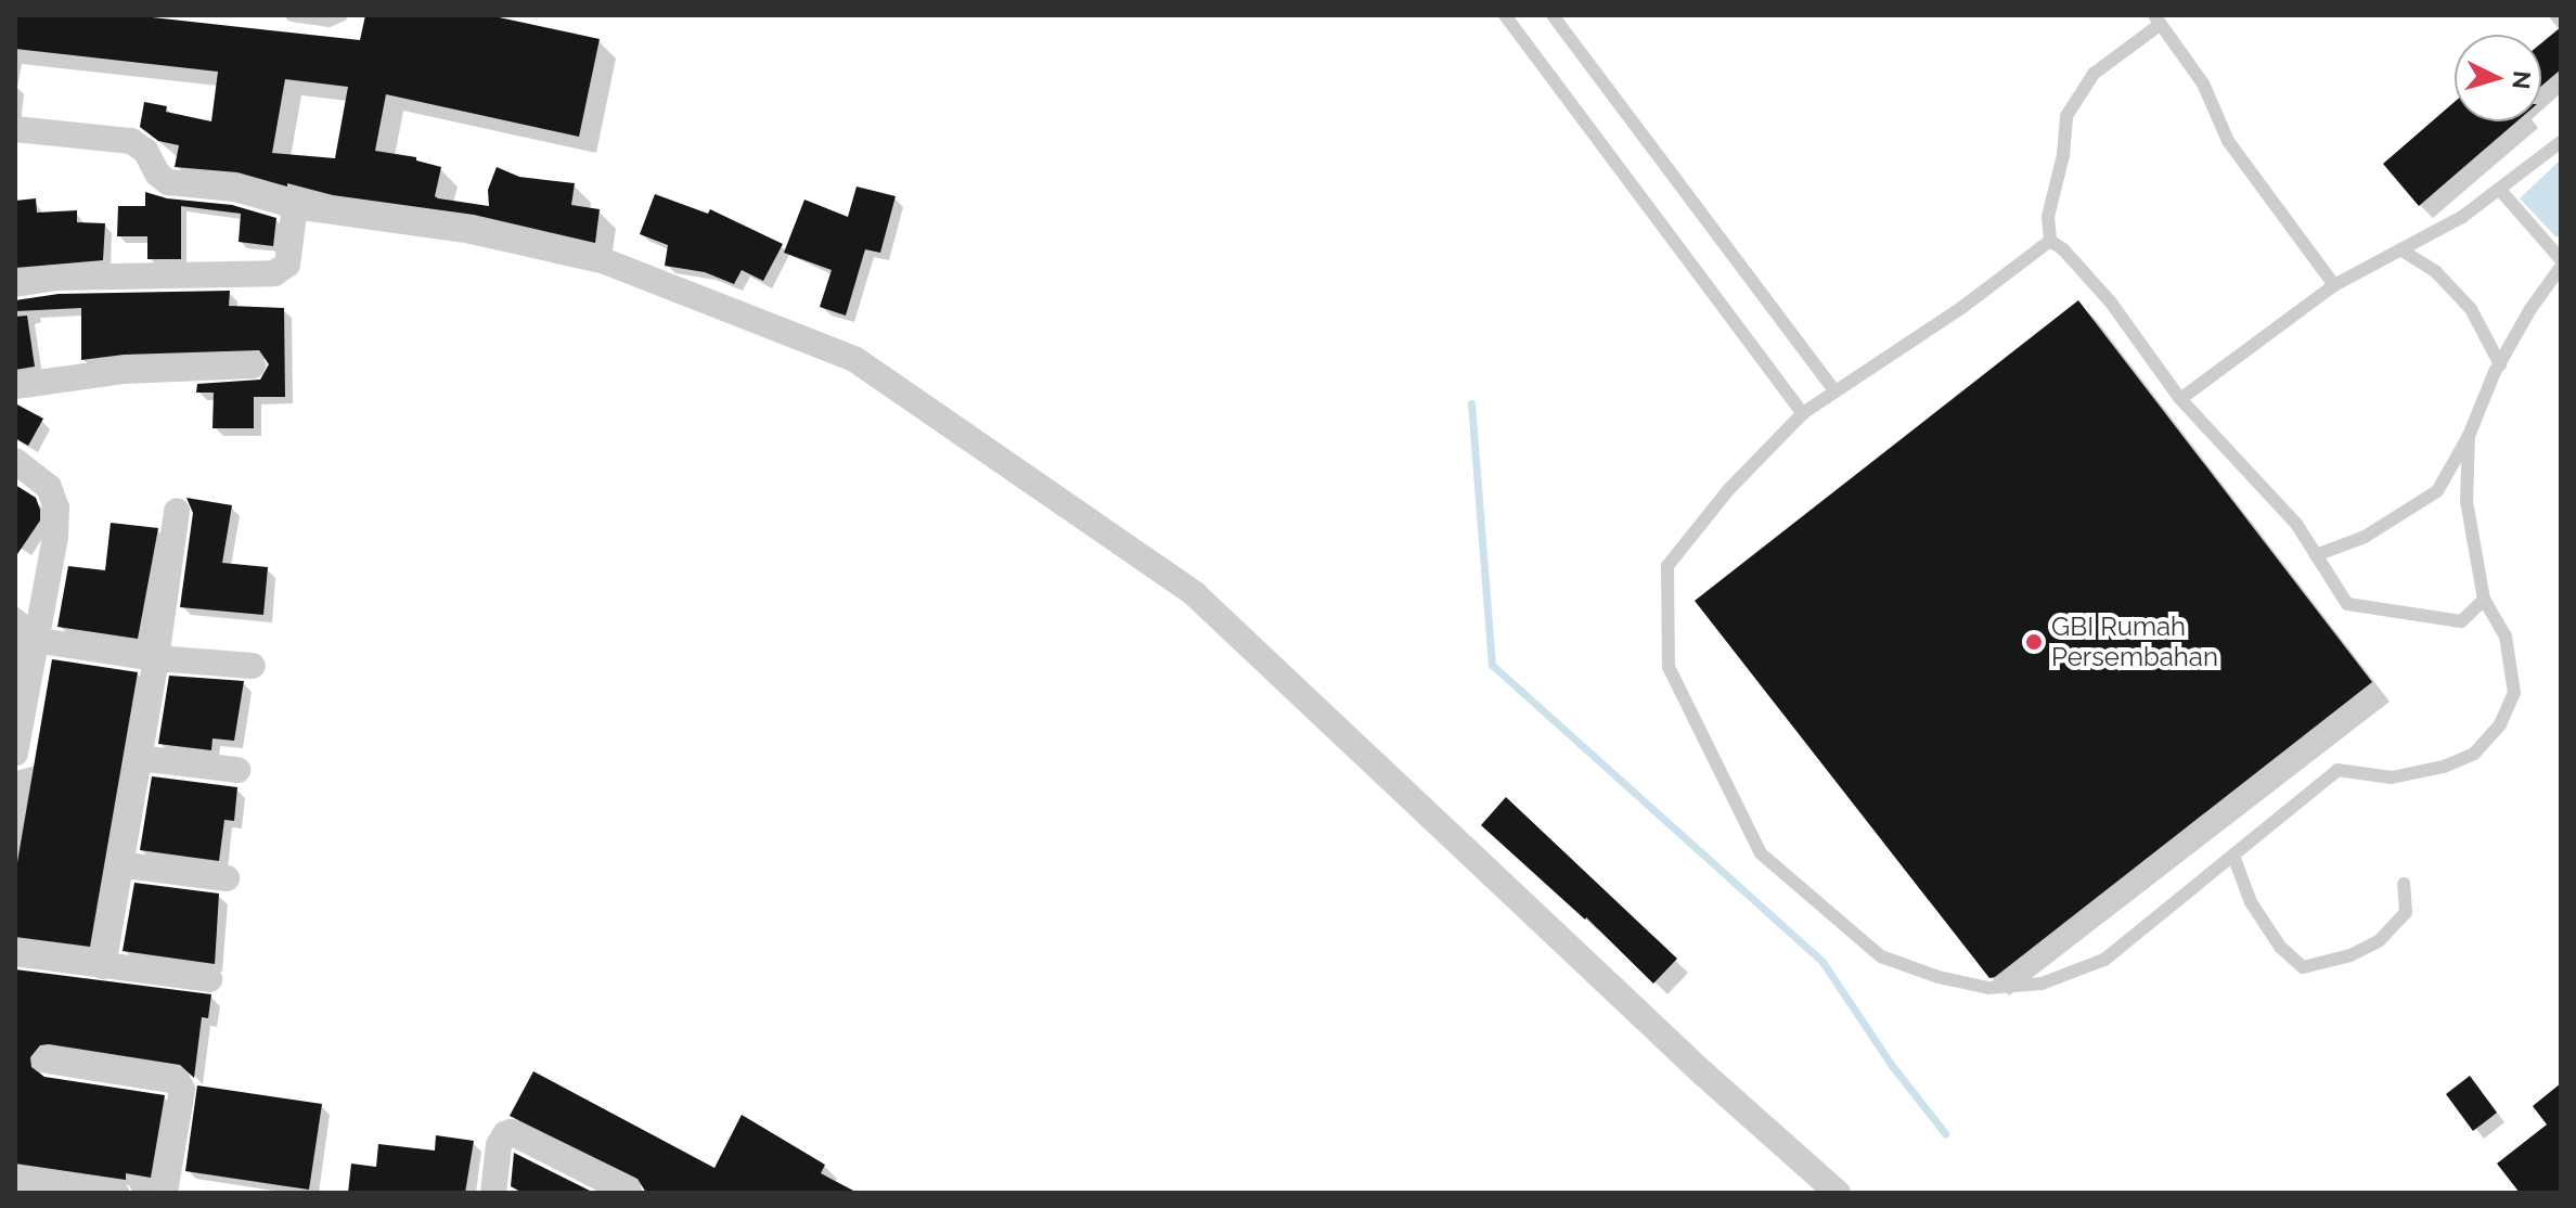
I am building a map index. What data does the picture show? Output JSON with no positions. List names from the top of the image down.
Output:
{
  "places": ["GBI Rumah Persembahan"],
  "north": "right"
}
